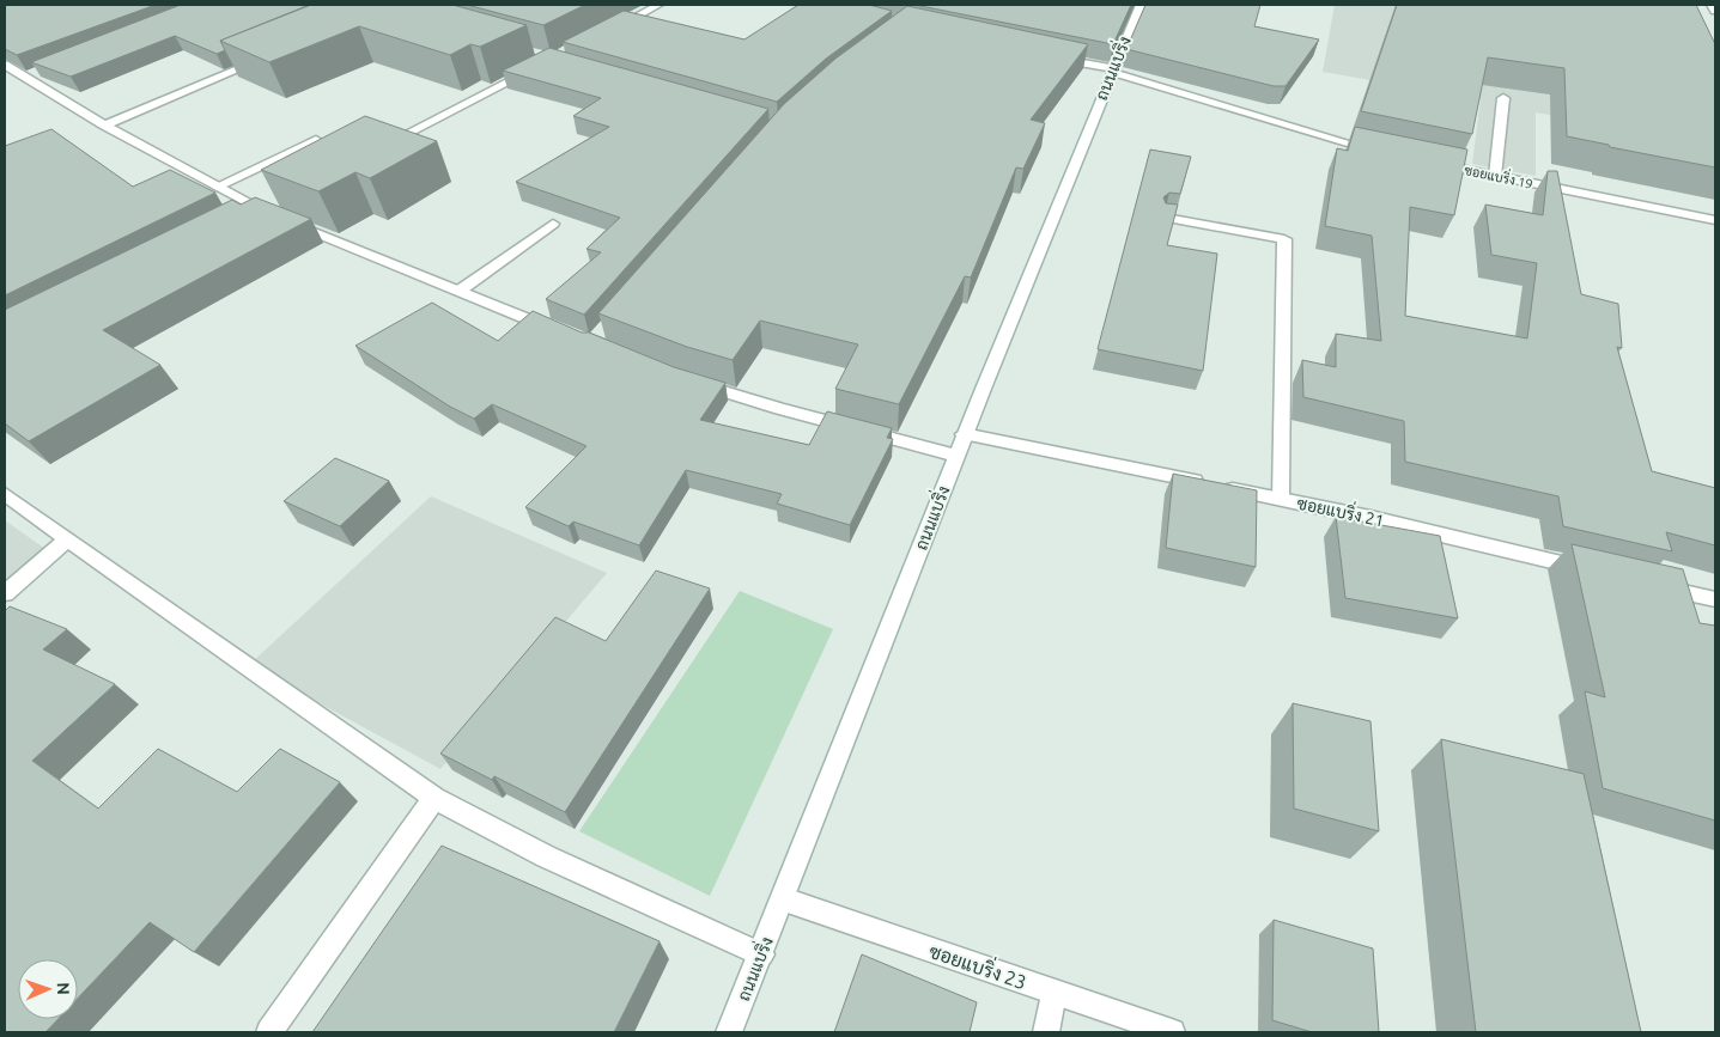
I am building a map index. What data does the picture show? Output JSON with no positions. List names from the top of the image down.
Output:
{
  "streets": {
    "street": [
      "ถนนแบริ่ง",
      "ซอยแบริ่ง 19",
      "ซอยแบริ่ง 21",
      "ซอยแบริ่ง 23"
    ]
  },
  "crossings": [
    ["ถนนแบริ่ง", "ซอยแบริ่ง 21"],
    ["ถนนแบริ่ง", "ซอยแบริ่ง 23"]
  ],
  "north": "right"
}
